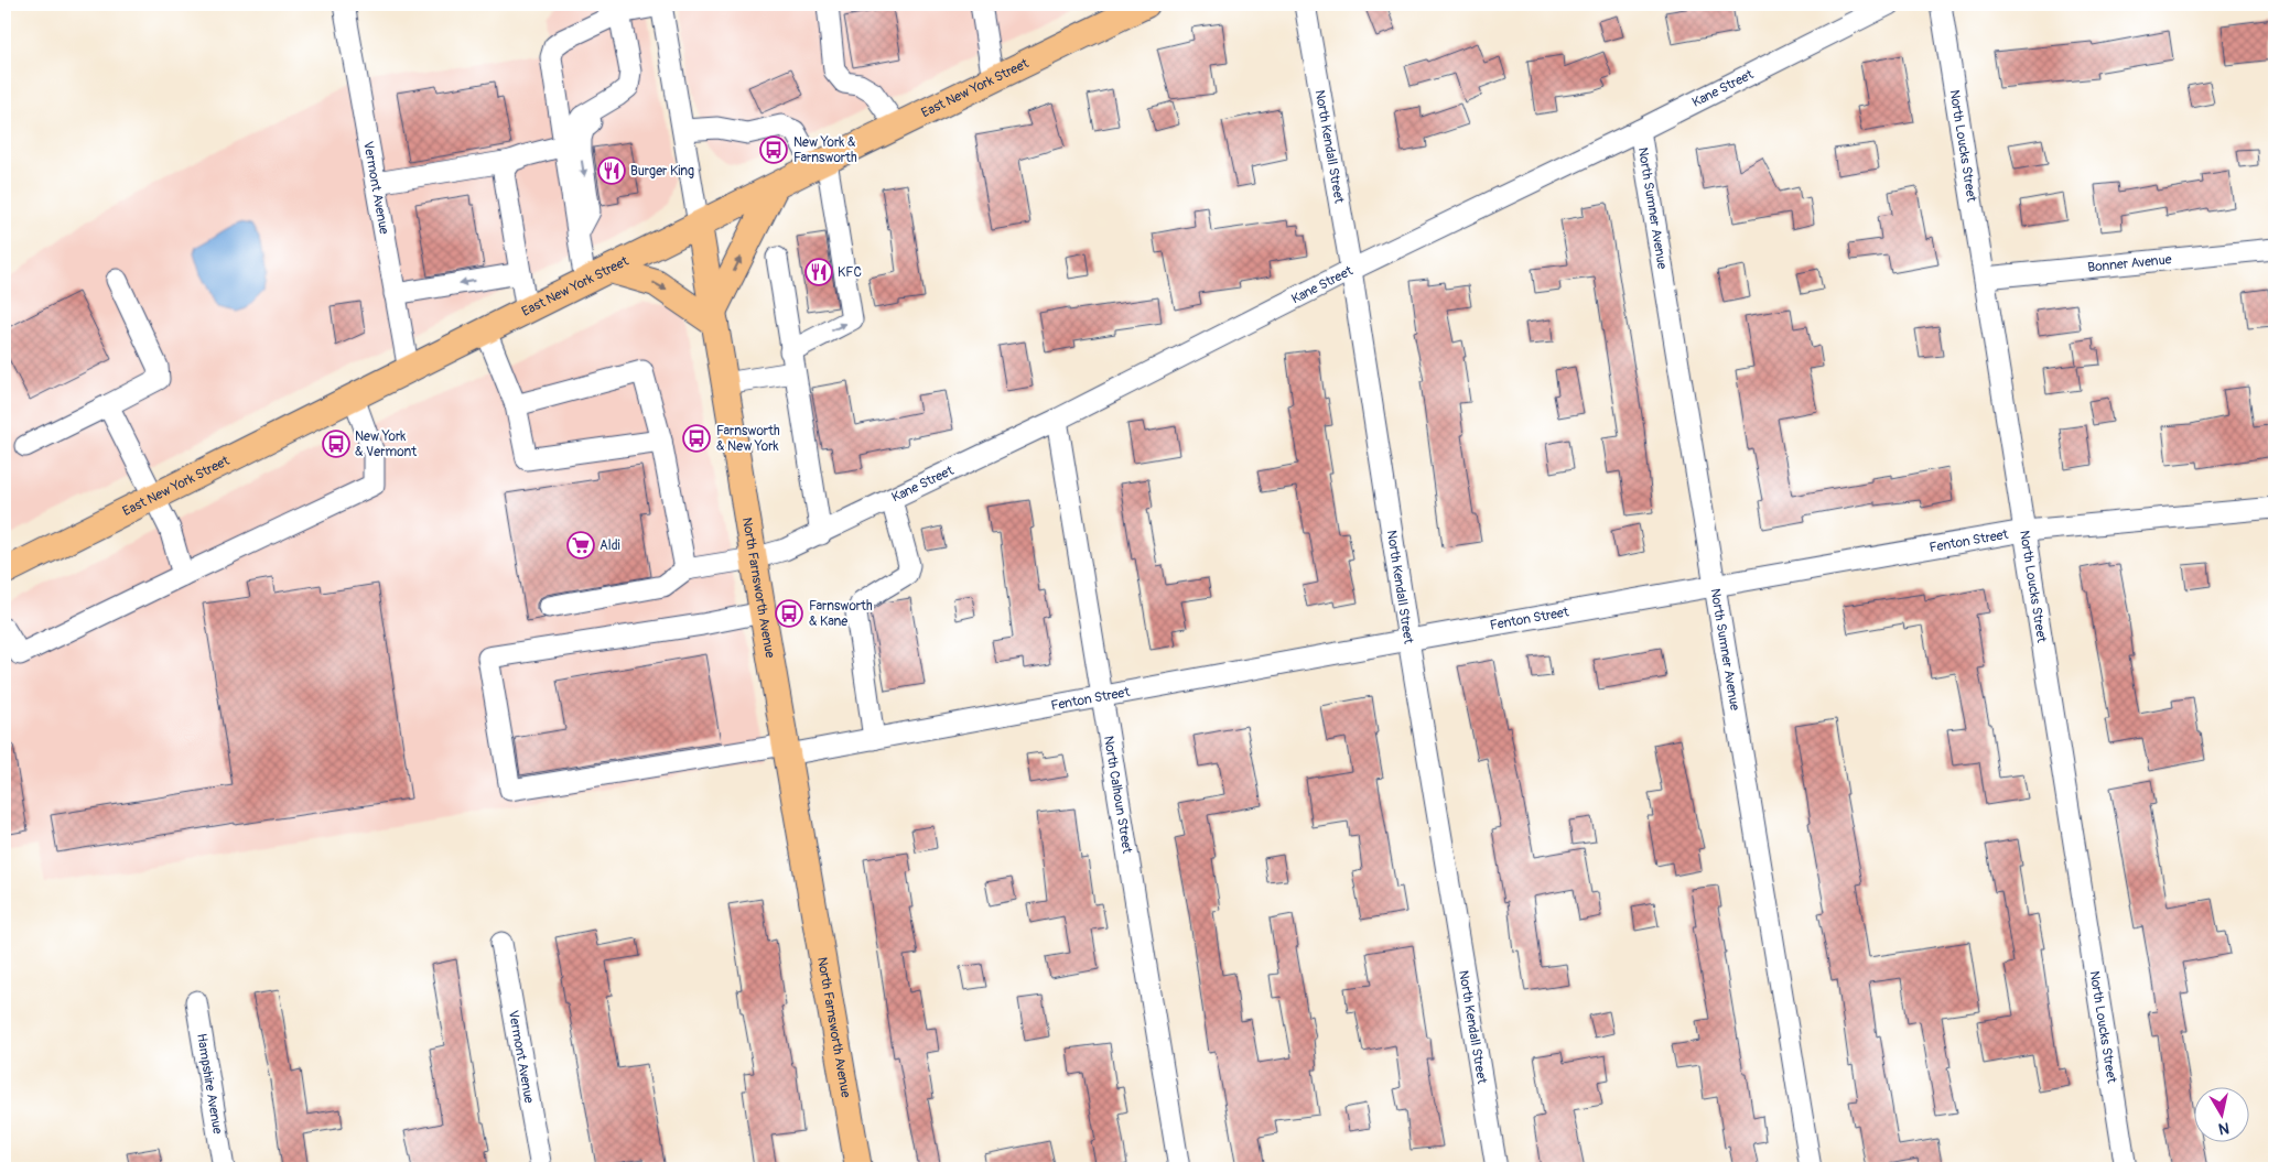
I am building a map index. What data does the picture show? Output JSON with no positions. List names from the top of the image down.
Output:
{
  "streets": {
    "main road": ["East New York Street", "North Farnsworth Avenue"],
    "street": [
      "Kane Street",
      "North Loucks Street",
      "North Kendall Street",
      "Vermont Avenue",
      "North Sumner Avenue",
      "Bonner Avenue",
      "Fenton Street",
      "North Calhoun Street",
      "Hampshire Avenue"
    ]
  },
  "crossings": [
    ["Kane Street", "North Kendall Street"],
    ["Kane Street", "North Sumner Avenue"],
    ["Kane Street", "North Farnsworth Avenue"],
    ["Kane Street", "North Calhoun Street"],
    ["East New York Street", "Vermont Avenue"],
    ["East New York Street", "North Farnsworth Avenue"],
    ["North Loucks Street", "Bonner Avenue"],
    ["North Loucks Street", "Fenton Street"],
    ["North Kendall Street", "Fenton Street"],
    ["North Sumner Avenue", "Fenton Street"],
    ["Fenton Street", "North Farnsworth Avenue"],
    ["Fenton Street", "North Calhoun Street"]
  ],
  "places": {
    "bus stop": [
      "New York & Farnsworth",
      "Farnsworth & New York",
      "New York & Vermont",
      "Farnsworth & Kane"
    ],
    "restaurant": ["Burger King", "KFC"],
    "supermarket": ["Aldi"]
  },
  "north": "bottom"
}
